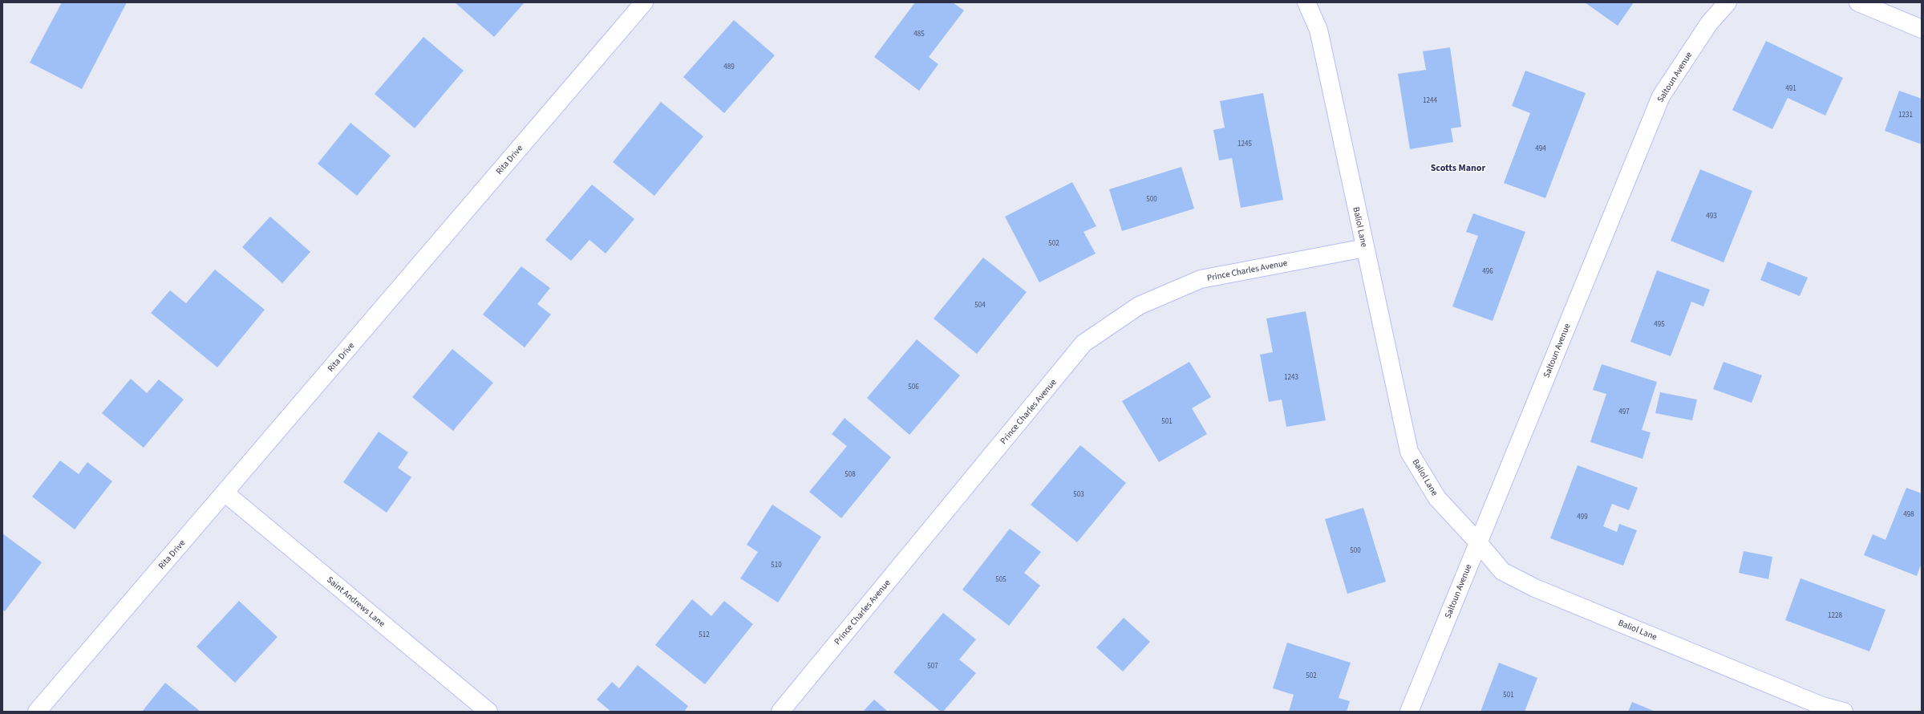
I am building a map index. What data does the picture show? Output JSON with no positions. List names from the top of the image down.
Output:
{
  "streets": {
    "street": [
      "Saltoun Avenue",
      "Rita Drive",
      "Baliol Lane",
      "Prince Charles Avenue",
      "Saint Andrews Lane"
    ]
  },
  "crossings": [
    ["Saltoun Avenue", "Baliol Lane"],
    ["Rita Drive", "Saint Andrews Lane"],
    ["Baliol Lane", "Prince Charles Avenue"]
  ],
  "districts": ["Scotts Manor"],
  "house_numbers": [
    "485",
    "489",
    "491",
    "1244",
    "1231",
    "1245",
    "494",
    "500",
    "493",
    "502",
    "496",
    "504",
    "495",
    "1243",
    "506",
    "497",
    "501",
    "508",
    "503",
    "498",
    "499",
    "500",
    "510",
    "505",
    "1228",
    "512",
    "507",
    "502",
    "501"
  ]
}
